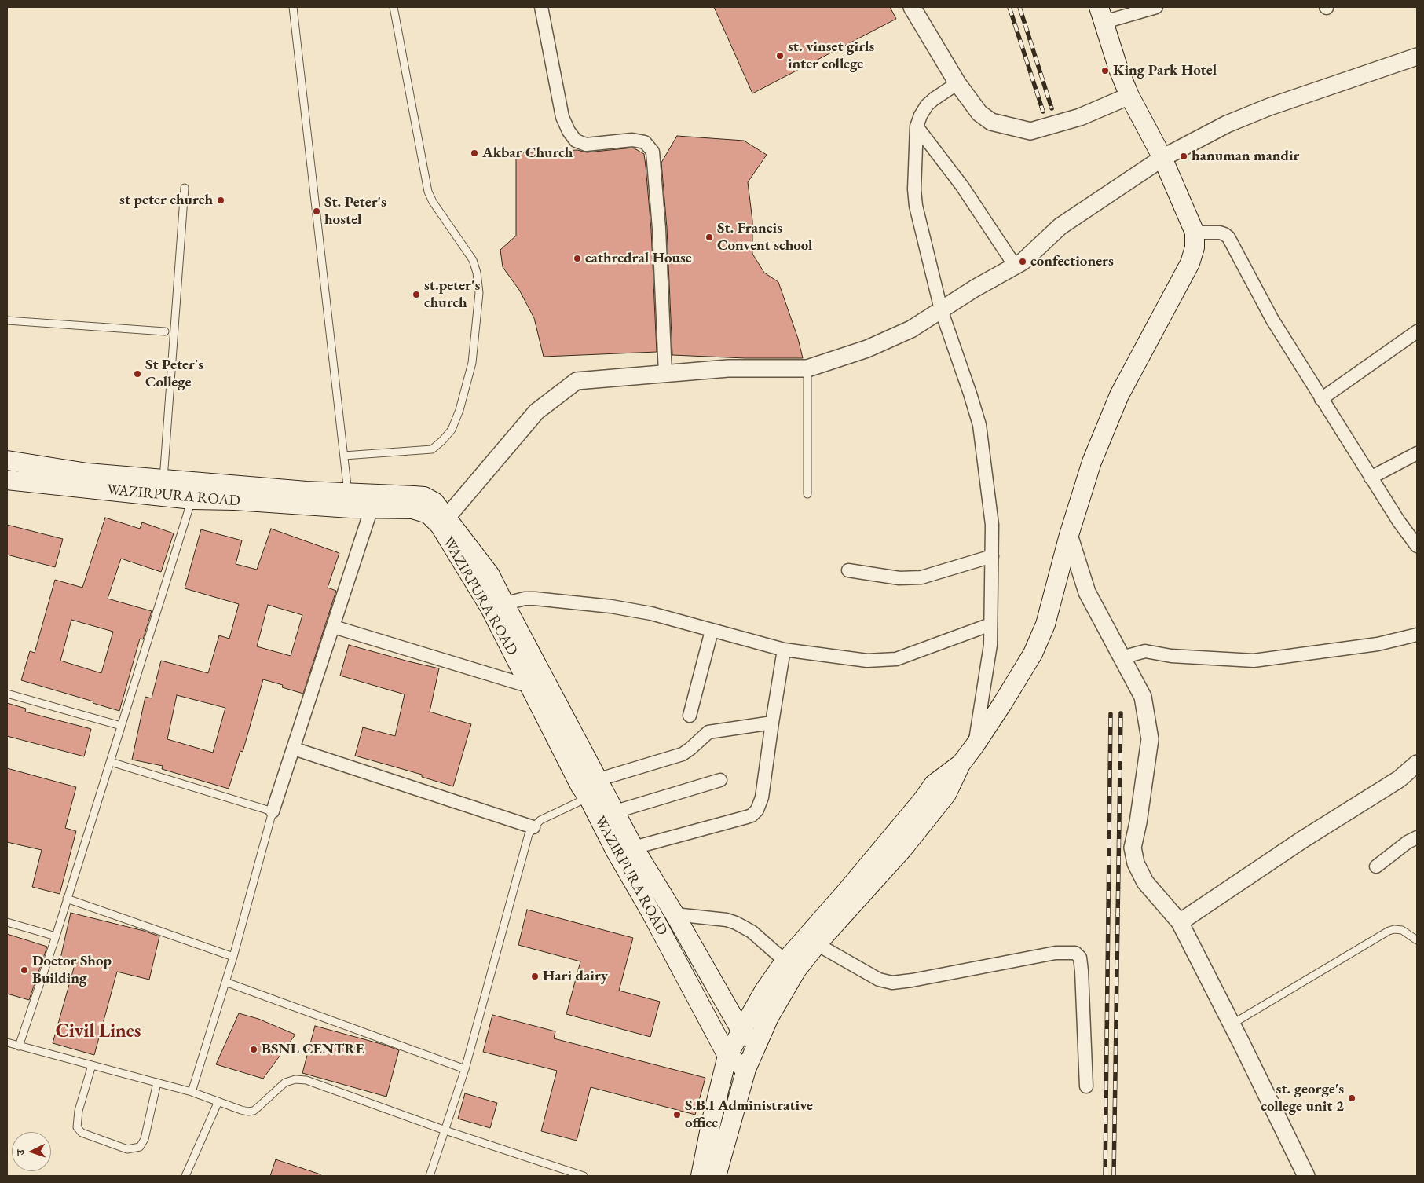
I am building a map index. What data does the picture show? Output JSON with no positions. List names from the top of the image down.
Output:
{
  "streets": {
    "main road": ["WAZIRPURA ROAD"]
  },
  "districts": ["Civil Lines"],
  "places": [
    "st. vinset girls inter college",
    "King Park Hotel",
    "Akbar Church",
    "hanuman mandir",
    "st peter church",
    "St. Peter's hostel",
    "St. Francis Convent school",
    "cathredral House",
    "confectioners",
    "st.peter's church",
    "St Peter's College",
    "Doctor Shop Building",
    "Hari dairy",
    "BSNL CENTRE",
    "st. george's college unit 2",
    "S.B.I Administrative office"
  ],
  "north": "left"
}
